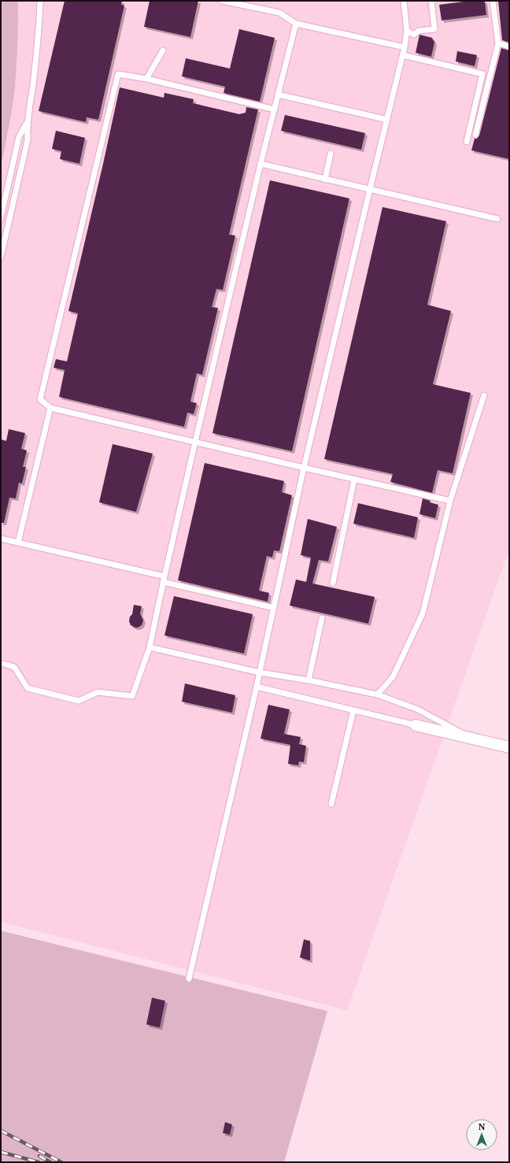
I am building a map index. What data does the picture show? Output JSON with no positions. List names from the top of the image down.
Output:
{
  "north": "top"
}
